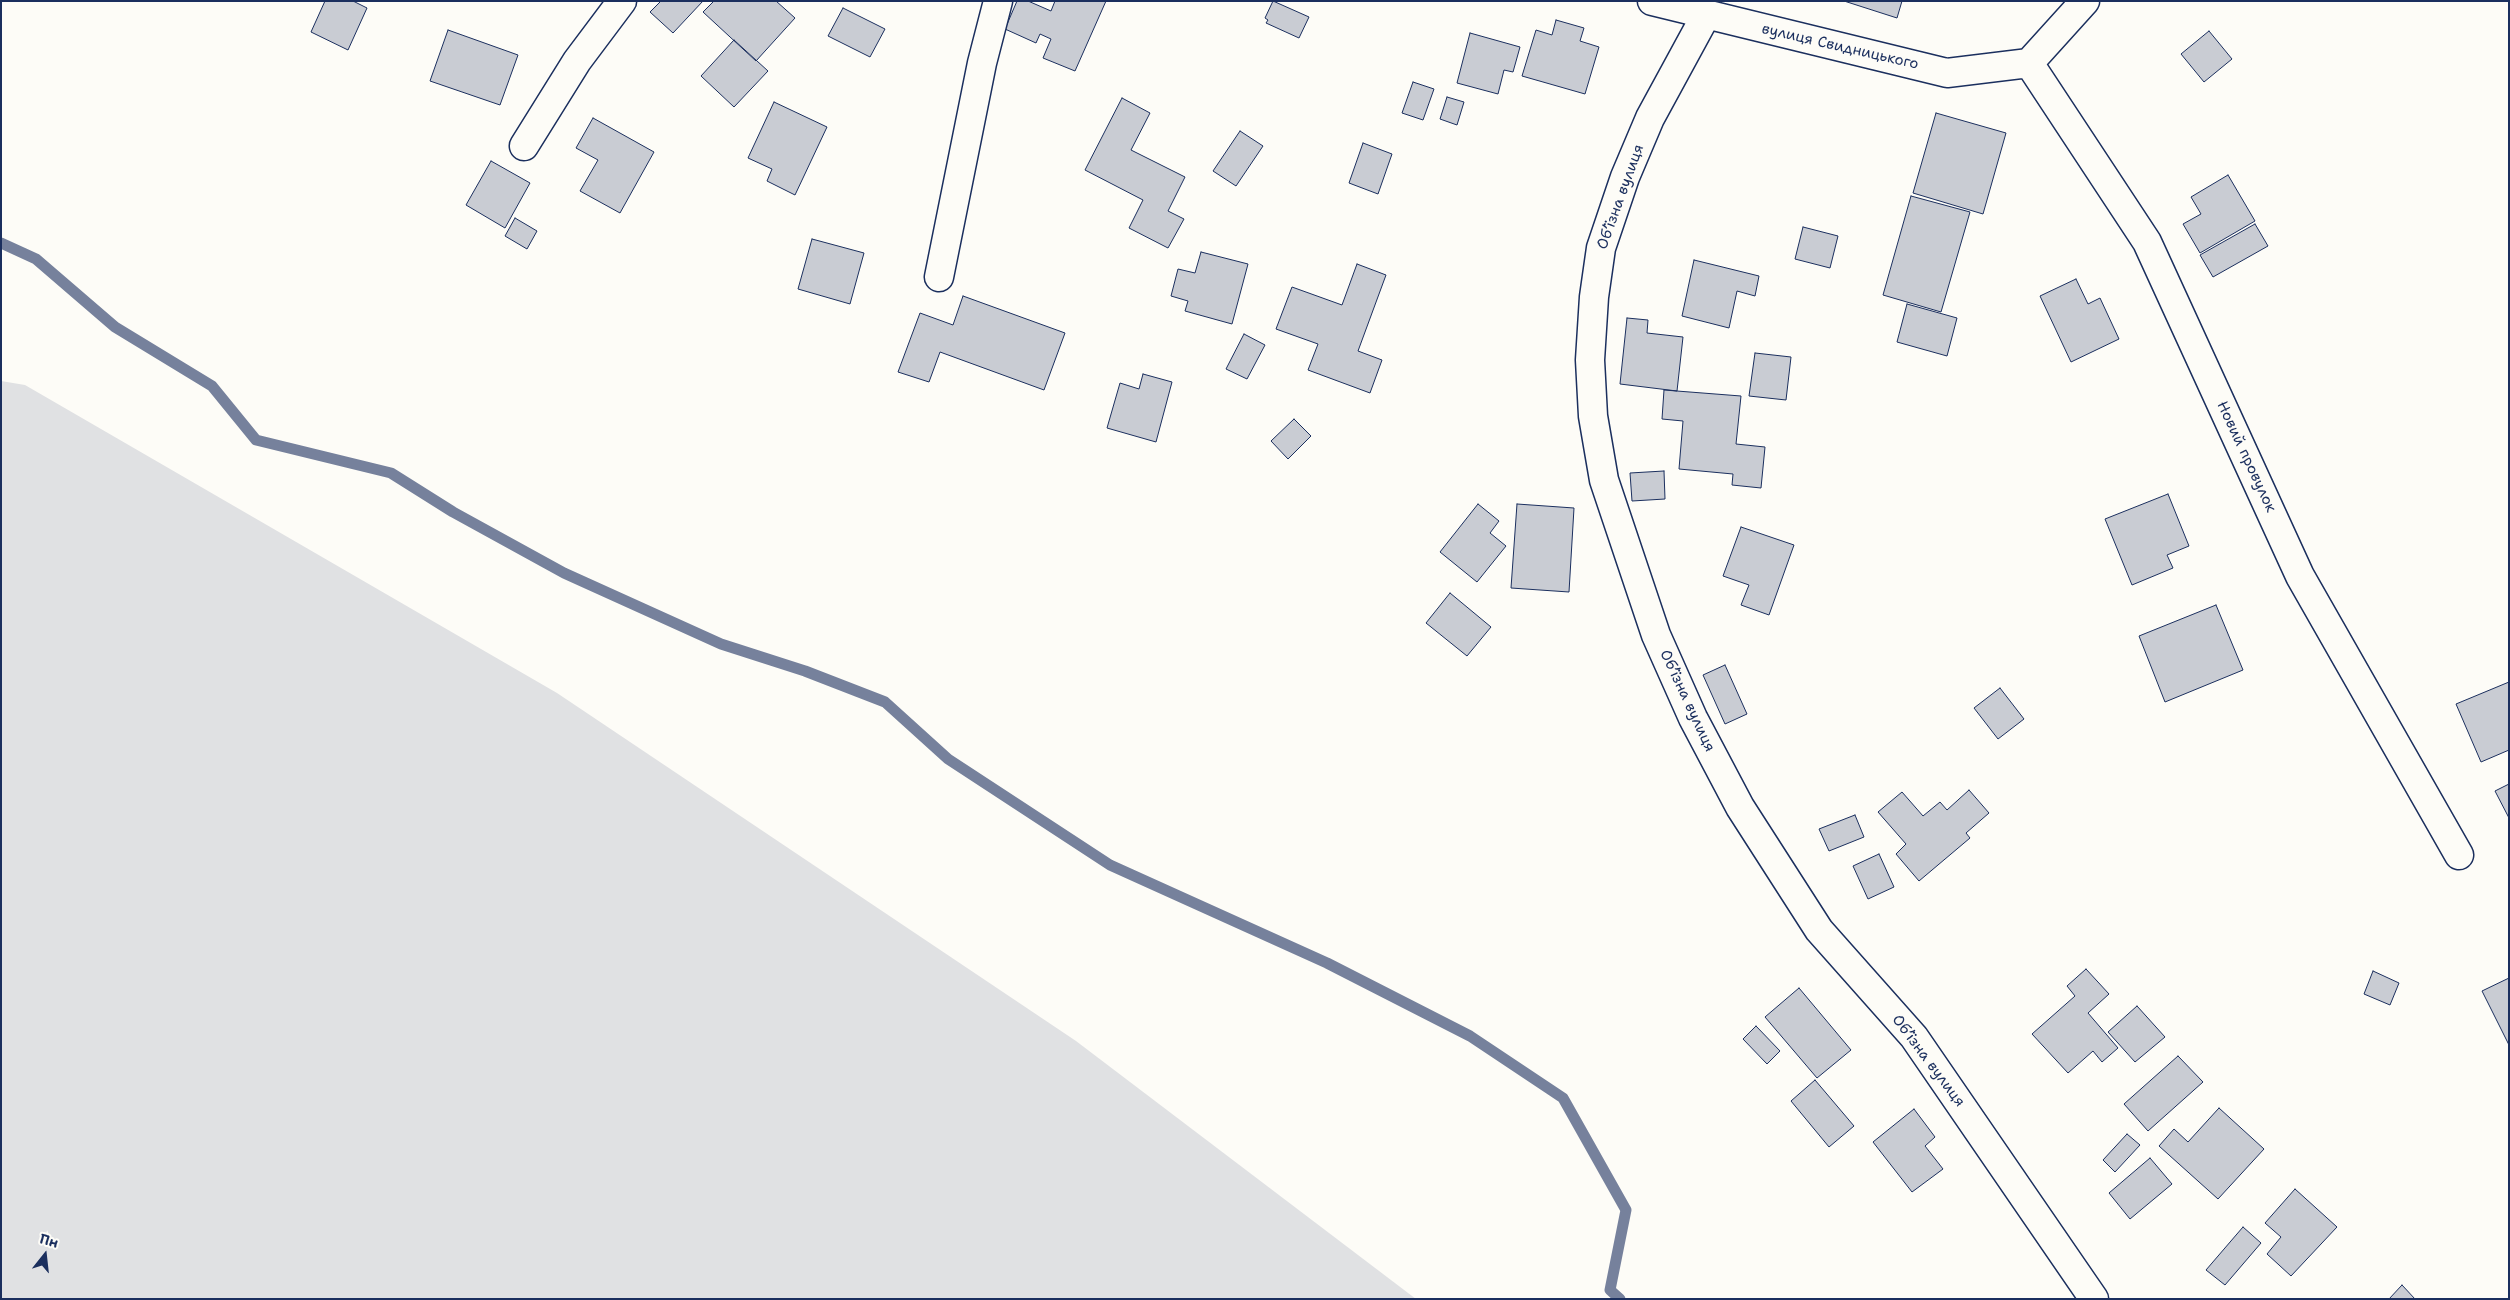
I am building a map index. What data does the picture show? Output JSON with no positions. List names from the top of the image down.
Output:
{
  "streets": {
    "street": ["вулиця Свидницького", "Обʼїзна вулиця", "Новий провулок"]
  },
  "crossings": [
    ["вулиця Свидницького", "Обʼїзна вулиця"],
    ["вулиця Свидницького", "Новий провулок"]
  ],
  "north": "top"
}
